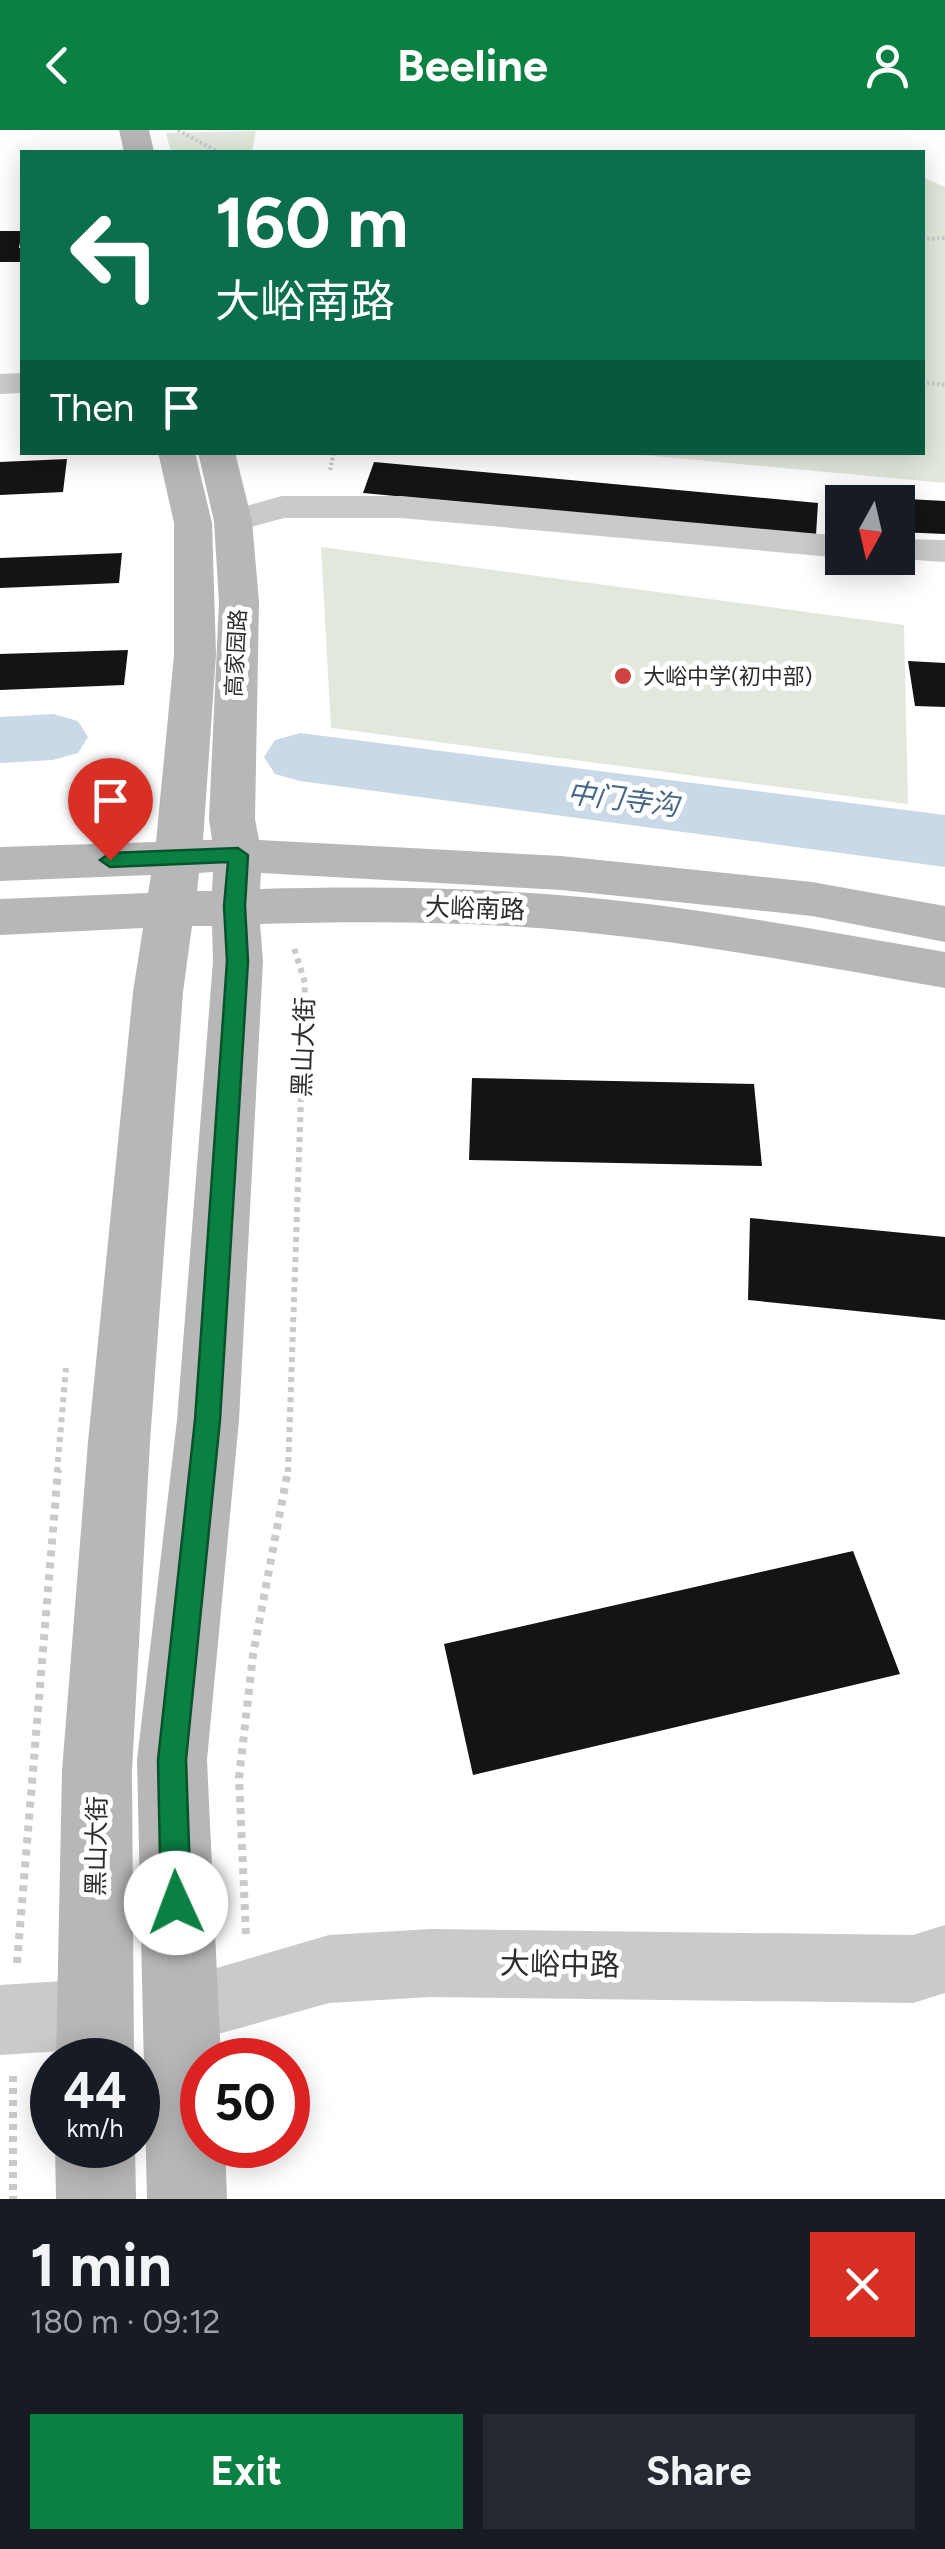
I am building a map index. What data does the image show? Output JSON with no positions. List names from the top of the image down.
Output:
{
  "streets": {
    "main road": ["高家园路", "大峪南路", "黑山大街"],
    "street": ["大峪中路"]
  },
  "crossings": [
    ["高家园路", "大峪南路"],
    ["高家园路", "黑山大街"],
    ["大峪南路", "黑山大街"],
    ["黑山大街", "大峪中路"]
  ],
  "water": ["中门寺沟"],
  "places": ["大峪中学(初中部)"],
  "north": "bottom",
  "page": {
    "header": "Beeline",
    "turn": ["160 m", "大峪南路"],
    "then": "Then",
    "speed": "44 km/h",
    "limit": "50",
    "heading": ["1 min", "180 m · 09:12"],
    "buttons": ["Exit", "Share"]
  }
}
